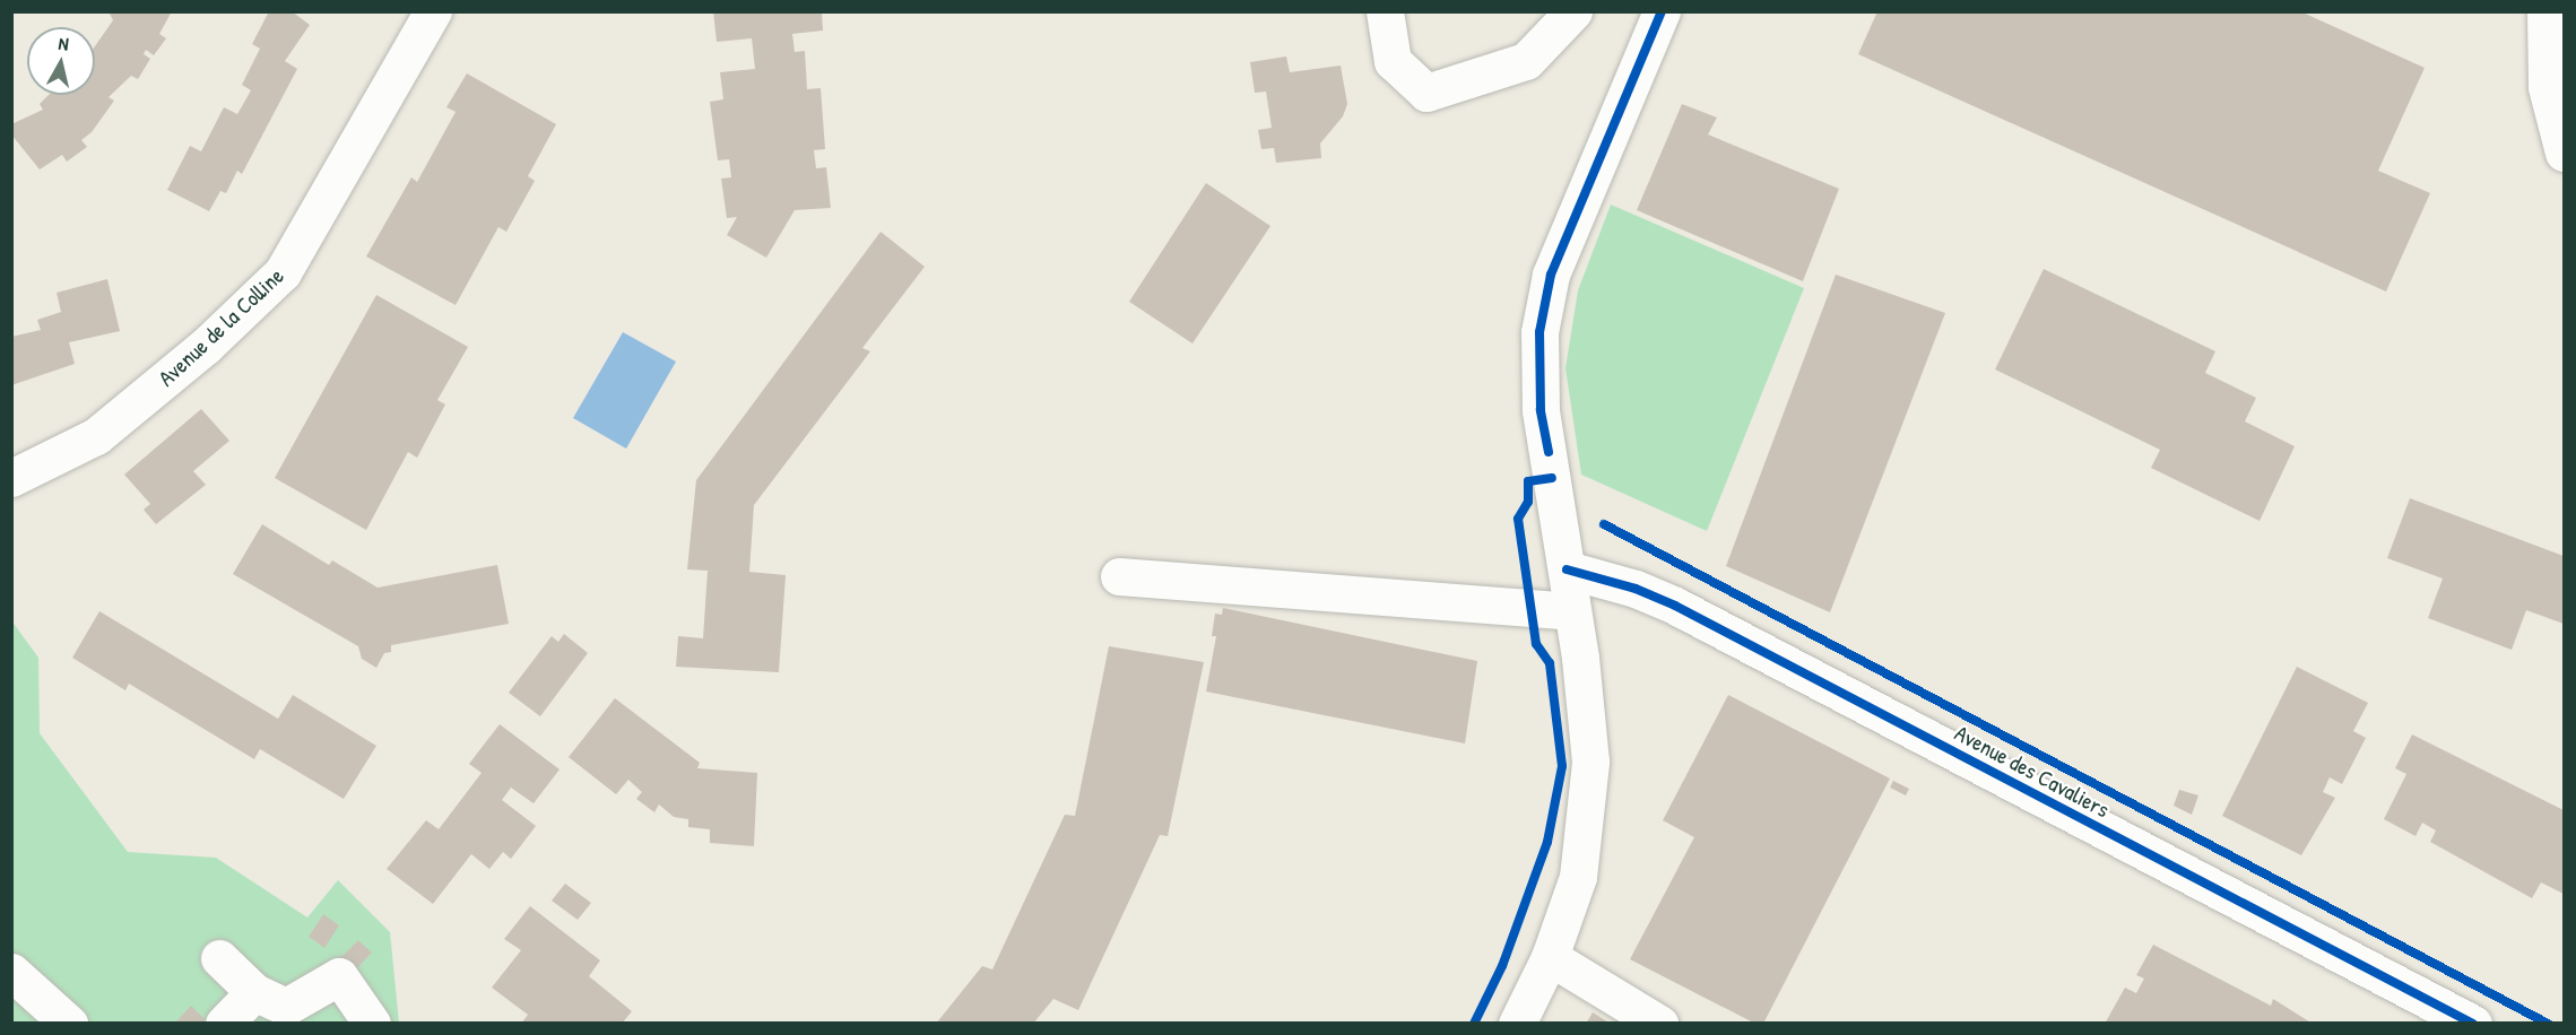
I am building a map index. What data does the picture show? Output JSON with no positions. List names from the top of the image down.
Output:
{
  "streets": {
    "street": ["Avenue de la Colline", "Avenue des Cavaliers"]
  },
  "north": "top"
}
